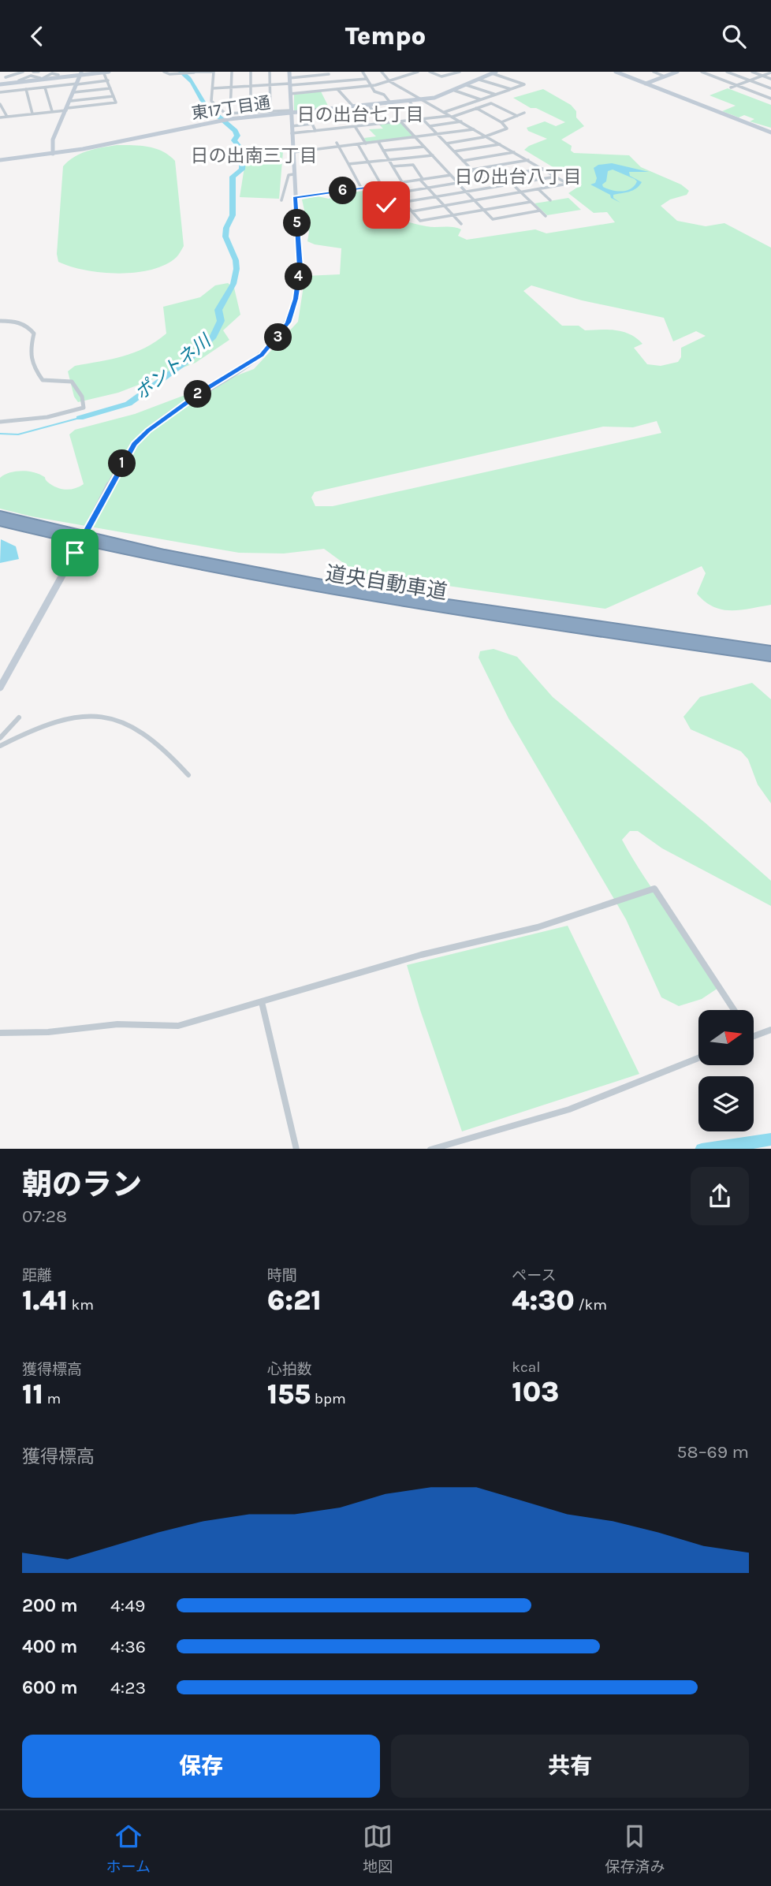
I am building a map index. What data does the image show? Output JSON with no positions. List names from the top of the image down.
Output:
{
  "streets": {
    "highway": ["道央自動車道"],
    "main road": ["東17丁目通"]
  },
  "districts": ["日の出台七丁目", "日の出南三丁目", "日の出台八丁目"],
  "water": ["ポントネ川"],
  "north": "right",
  "page": {
    "header": "Tempo",
    "pins": [
      "6",
      "5",
      "4",
      "3",
      "2",
      "1"
    ],
    "heading": ["朝のラン", "07:28"],
    "stats": [
      ["距離", "1.41 km"],
      ["時間", "6:21"],
      ["ペース", "4:30 /km"],
      ["獲得標高", "11 m"],
      ["心拍数", "155 bpm"],
      ["kcal", "103"]
    ],
    "chart": ["獲得標高", "58–69 m"],
    "list": [
      {
        "name": "200 m",
        "note": "4:49"
      },
      {
        "name": "400 m",
        "note": "4:36"
      },
      {
        "name": "600 m",
        "note": "4:23"
      }
    ],
    "buttons": ["保存", "共有"],
    "tabs": ["ホーム", "地図", "保存済み"]
  }
}
